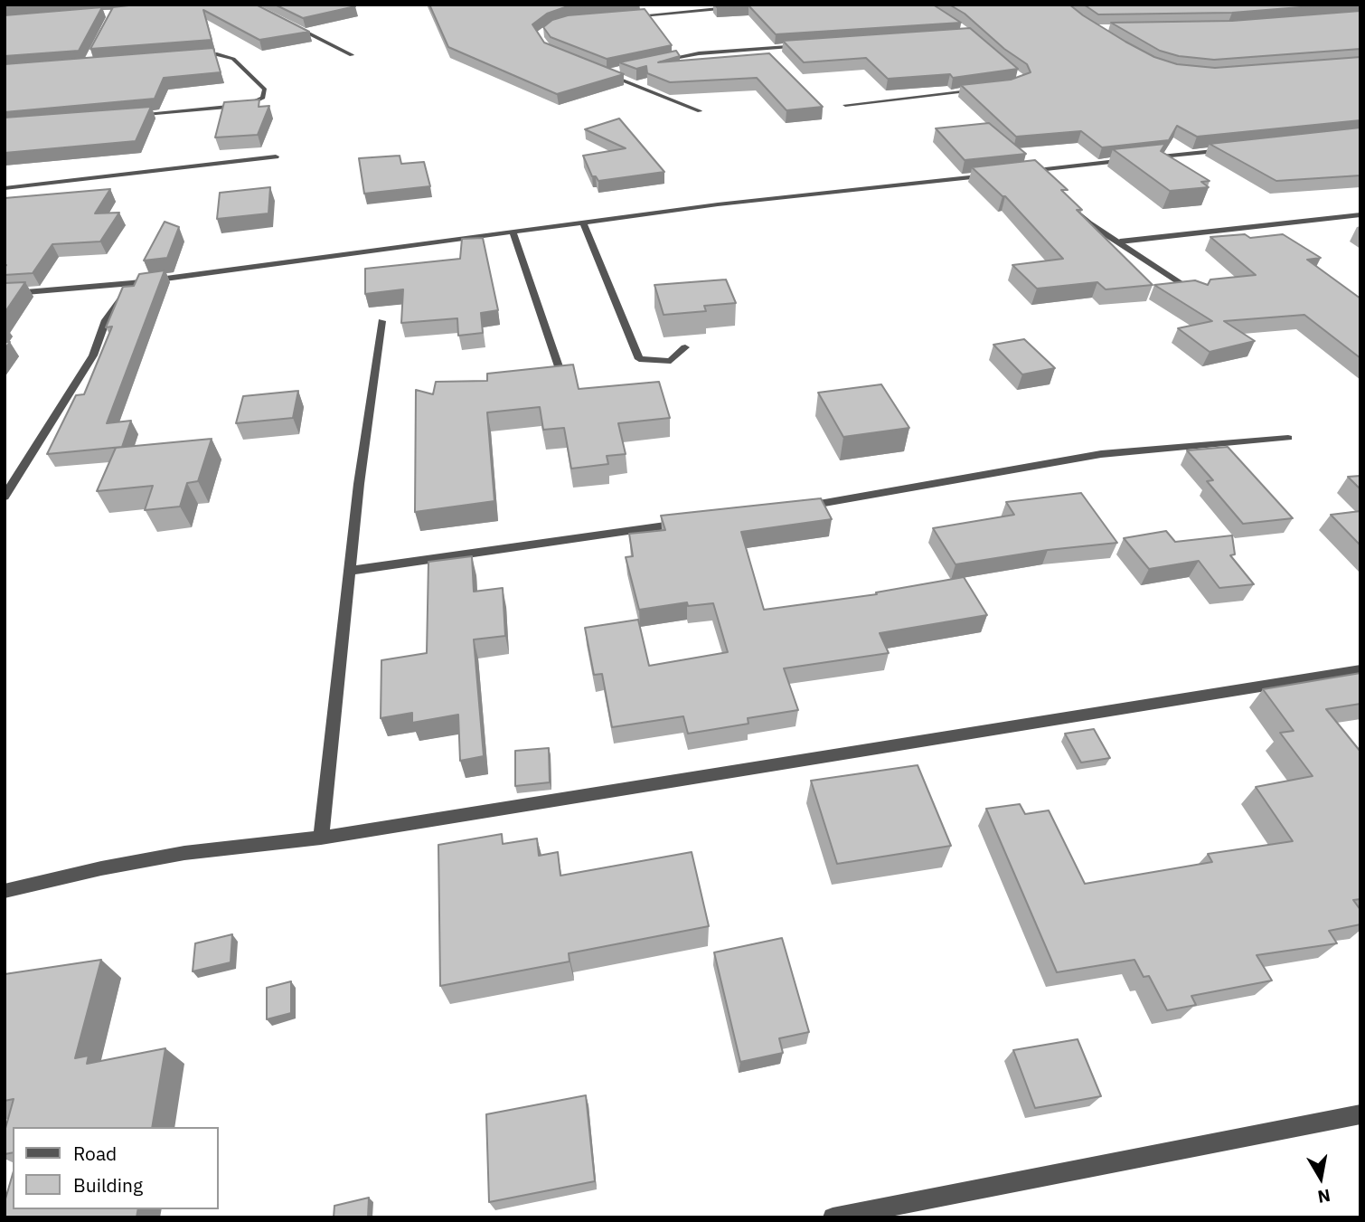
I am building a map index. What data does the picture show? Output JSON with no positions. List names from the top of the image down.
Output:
{
  "legend": ["Road", "Building"],
  "north": "bottom"
}
